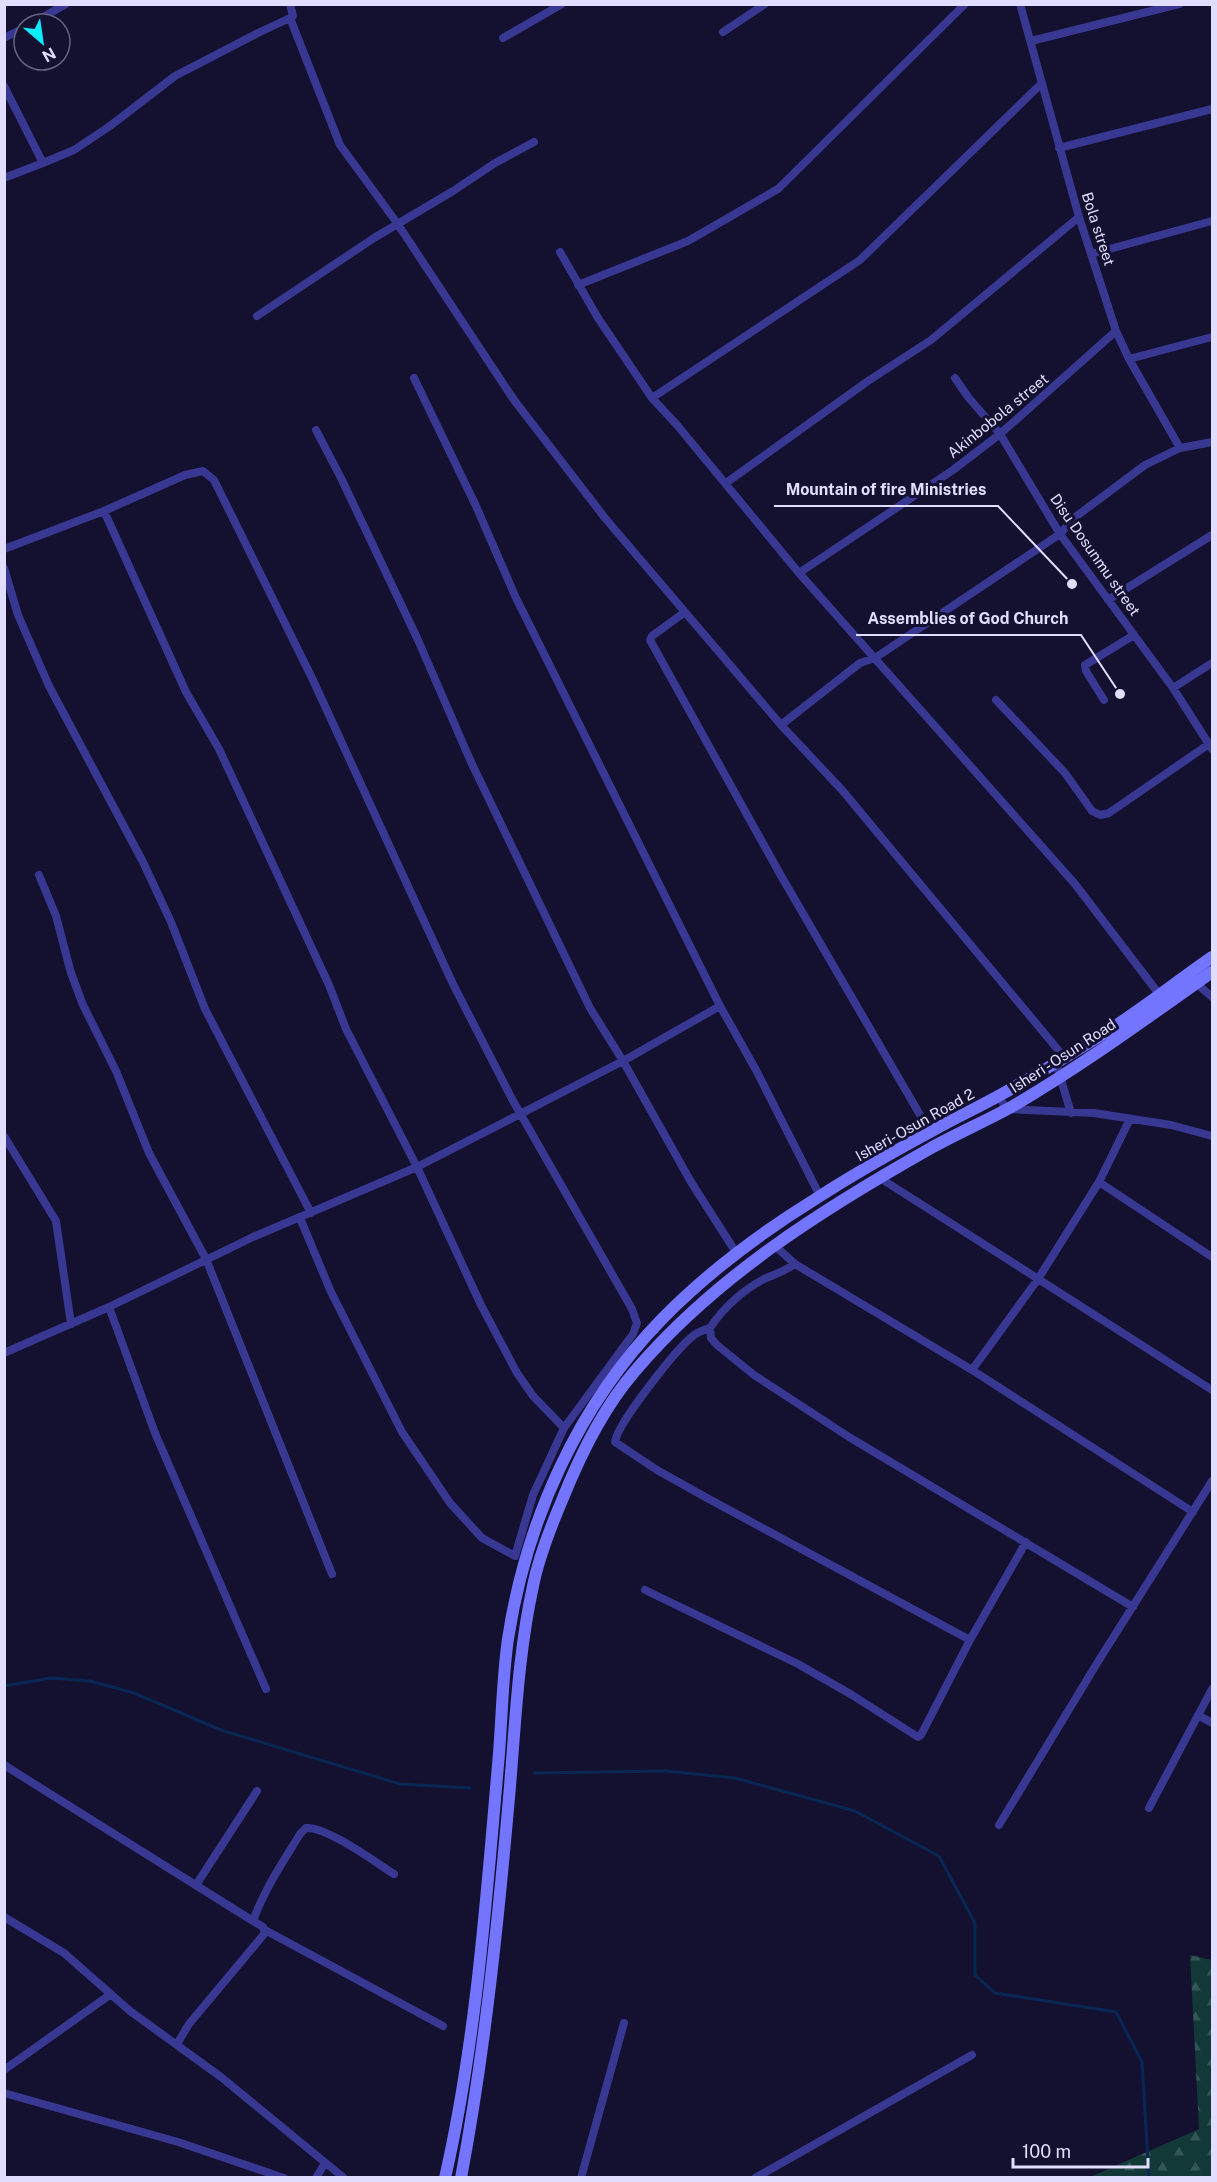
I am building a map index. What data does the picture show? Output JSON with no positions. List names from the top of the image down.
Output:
{
  "streets": {
    "main road": ["Isheri - Osun Road", "Isheri- Osun Road 2"],
    "street": ["Bola street", "Akinbobola street", "Disu Dosunmu street"]
  },
  "crossings": [
    ["Bola street", "Akinbobola street"],
    ["Akinbobola street", "Disu Dosunmu street"]
  ],
  "places": ["Mountain of fire Ministries", "Assemblies of God Church"],
  "scale_bar": "100 m",
  "north": "bottom right"
}
